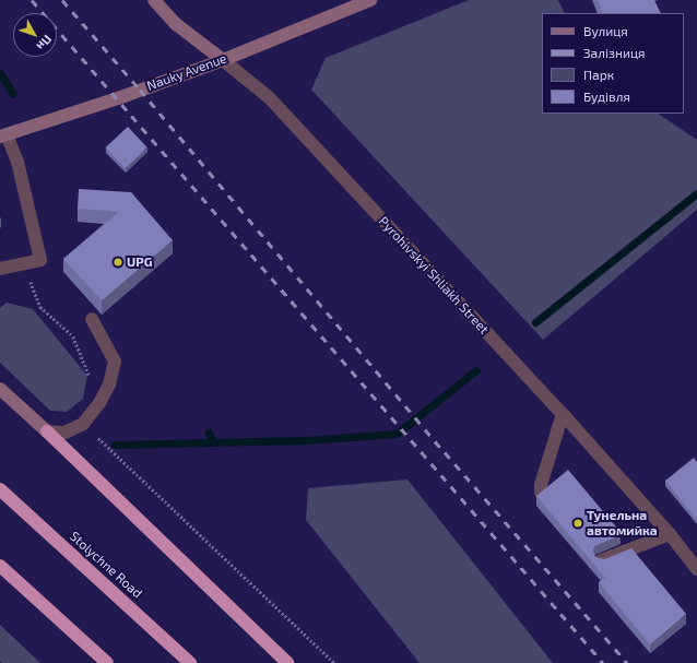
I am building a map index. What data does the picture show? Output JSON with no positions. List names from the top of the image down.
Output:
{
  "streets": {
    "highway": ["Stolychne Road"],
    "main road": ["Nauky Avenue", "Pyrohivskyi Shliakh Street"]
  },
  "crossings": [
    ["Nauky Avenue", "Pyrohivskyi Shliakh Street"]
  ],
  "places": ["UPG", "Тунельна автомийка"],
  "legend": [
    "Вулиця",
    "Залізниця",
    "Парк",
    "Будівля"
  ],
  "north": "bottom right"
}
